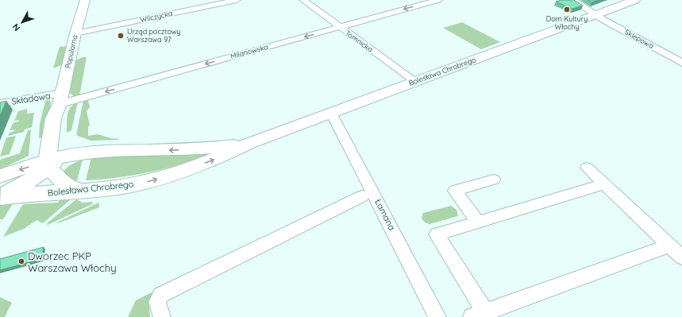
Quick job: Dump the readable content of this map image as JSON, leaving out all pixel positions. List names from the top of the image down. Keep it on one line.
{"streets":{"main road":["Popularna","Bolesława Chrobrego"],"street":["Wilczycka","Sklepowa","Tomnicka","Milanowska","Składowa","Łamana"]},"crossings":[["Wilczycka","Popularna"],["Sklepowa","Bolesława Chrobrego"],["Tomnicka","Milanowska"],["Tomnicka","Bolesława Chrobrego"],["Popularna","Milanowska"],["Popularna","Bolesława Chrobrego"],["Popularna","Składowa"],["Milanowska","Składowa"],["Bolesława Chrobrego","Łamana"]],"one_way":["Milanowska"],"places":["Dom Kultury Włochy","Urząd pocztowy Warszawa 97","Dworzec PKP Warszawa Włochy"],"north":"bottom left"}
